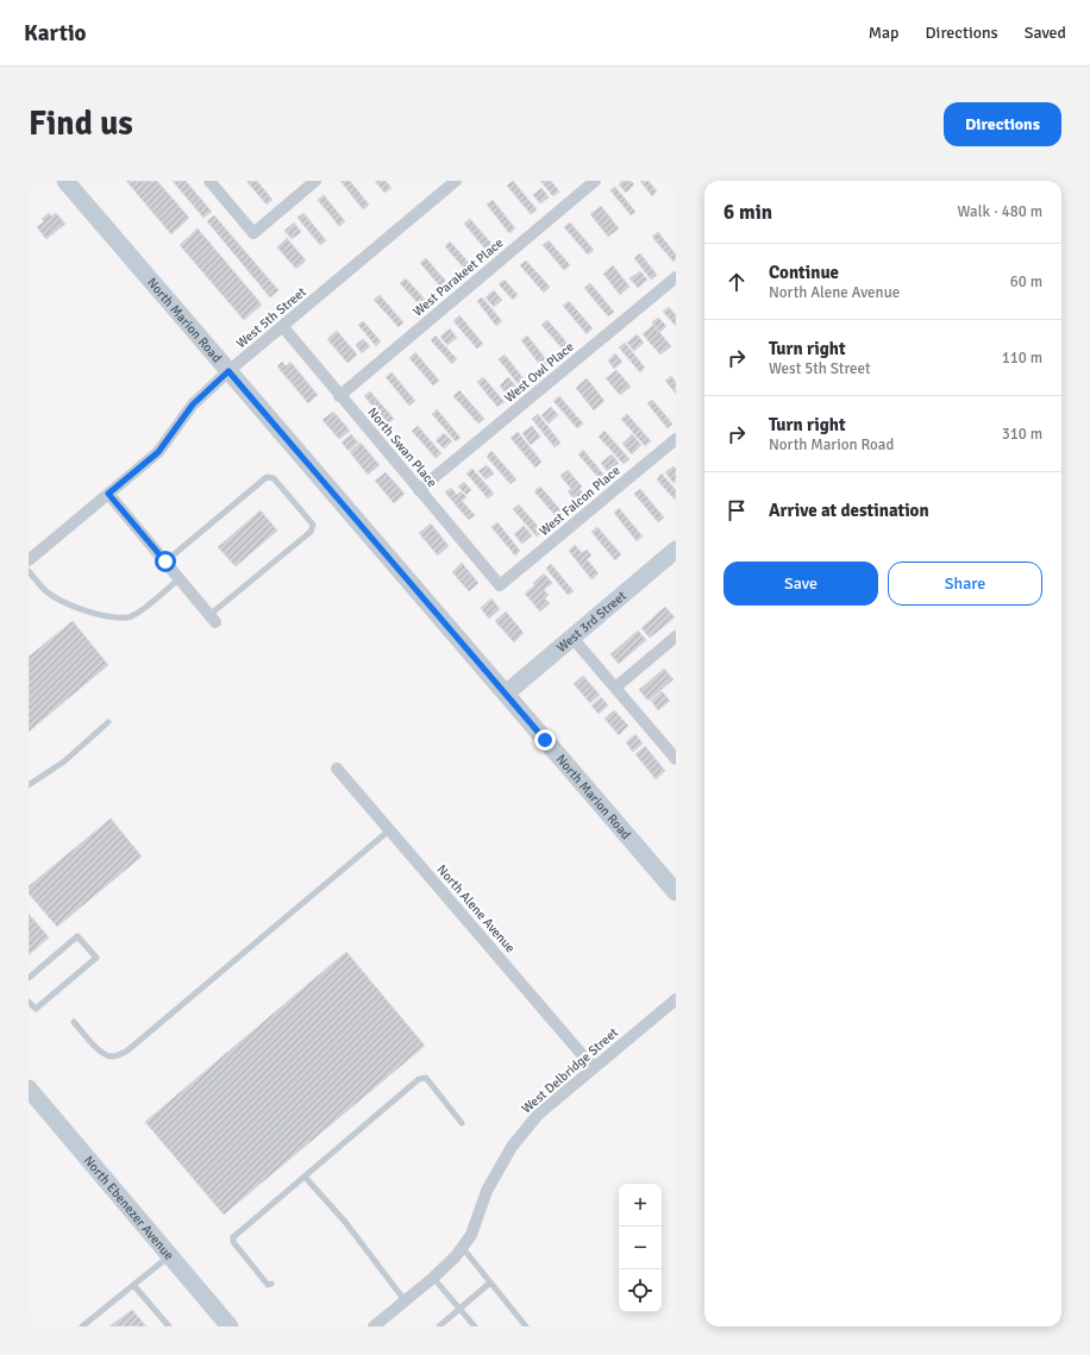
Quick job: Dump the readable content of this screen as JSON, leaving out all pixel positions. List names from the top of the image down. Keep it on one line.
{"streets":{"main road":["North Marion Road","West 3rd Street","North Ebenezer Avenue"],"street":["West Parakeet Place","West 5th Street","West Owl Place","North Swan Place","West Falcon Place","North Alene Avenue","West Delbridge Street"]},"crossings":[["West Parakeet Place","North Swan Place"],["West 5th Street","North Marion Road"],["West 5th Street","North Swan Place"],["North Marion Road","West 3rd Street"],["West Owl Place","North Swan Place"],["North Swan Place","West Falcon Place"],["North Alene Avenue","West Delbridge Street"]],"page":{"header":"Kartio","nav":["Map","Directions","Saved"],"buttons":["Directions",["Save","Share"]],"title":"Find us","heading":["6 min","Walk · 480 m"],"list":[["Continue","North Alene Avenue","60 m"],["Turn right","West 5th Street","110 m"],["Turn right","North Marion Road","310 m"],"Arrive at destination"],"map_buttons":["+","−"]}}
